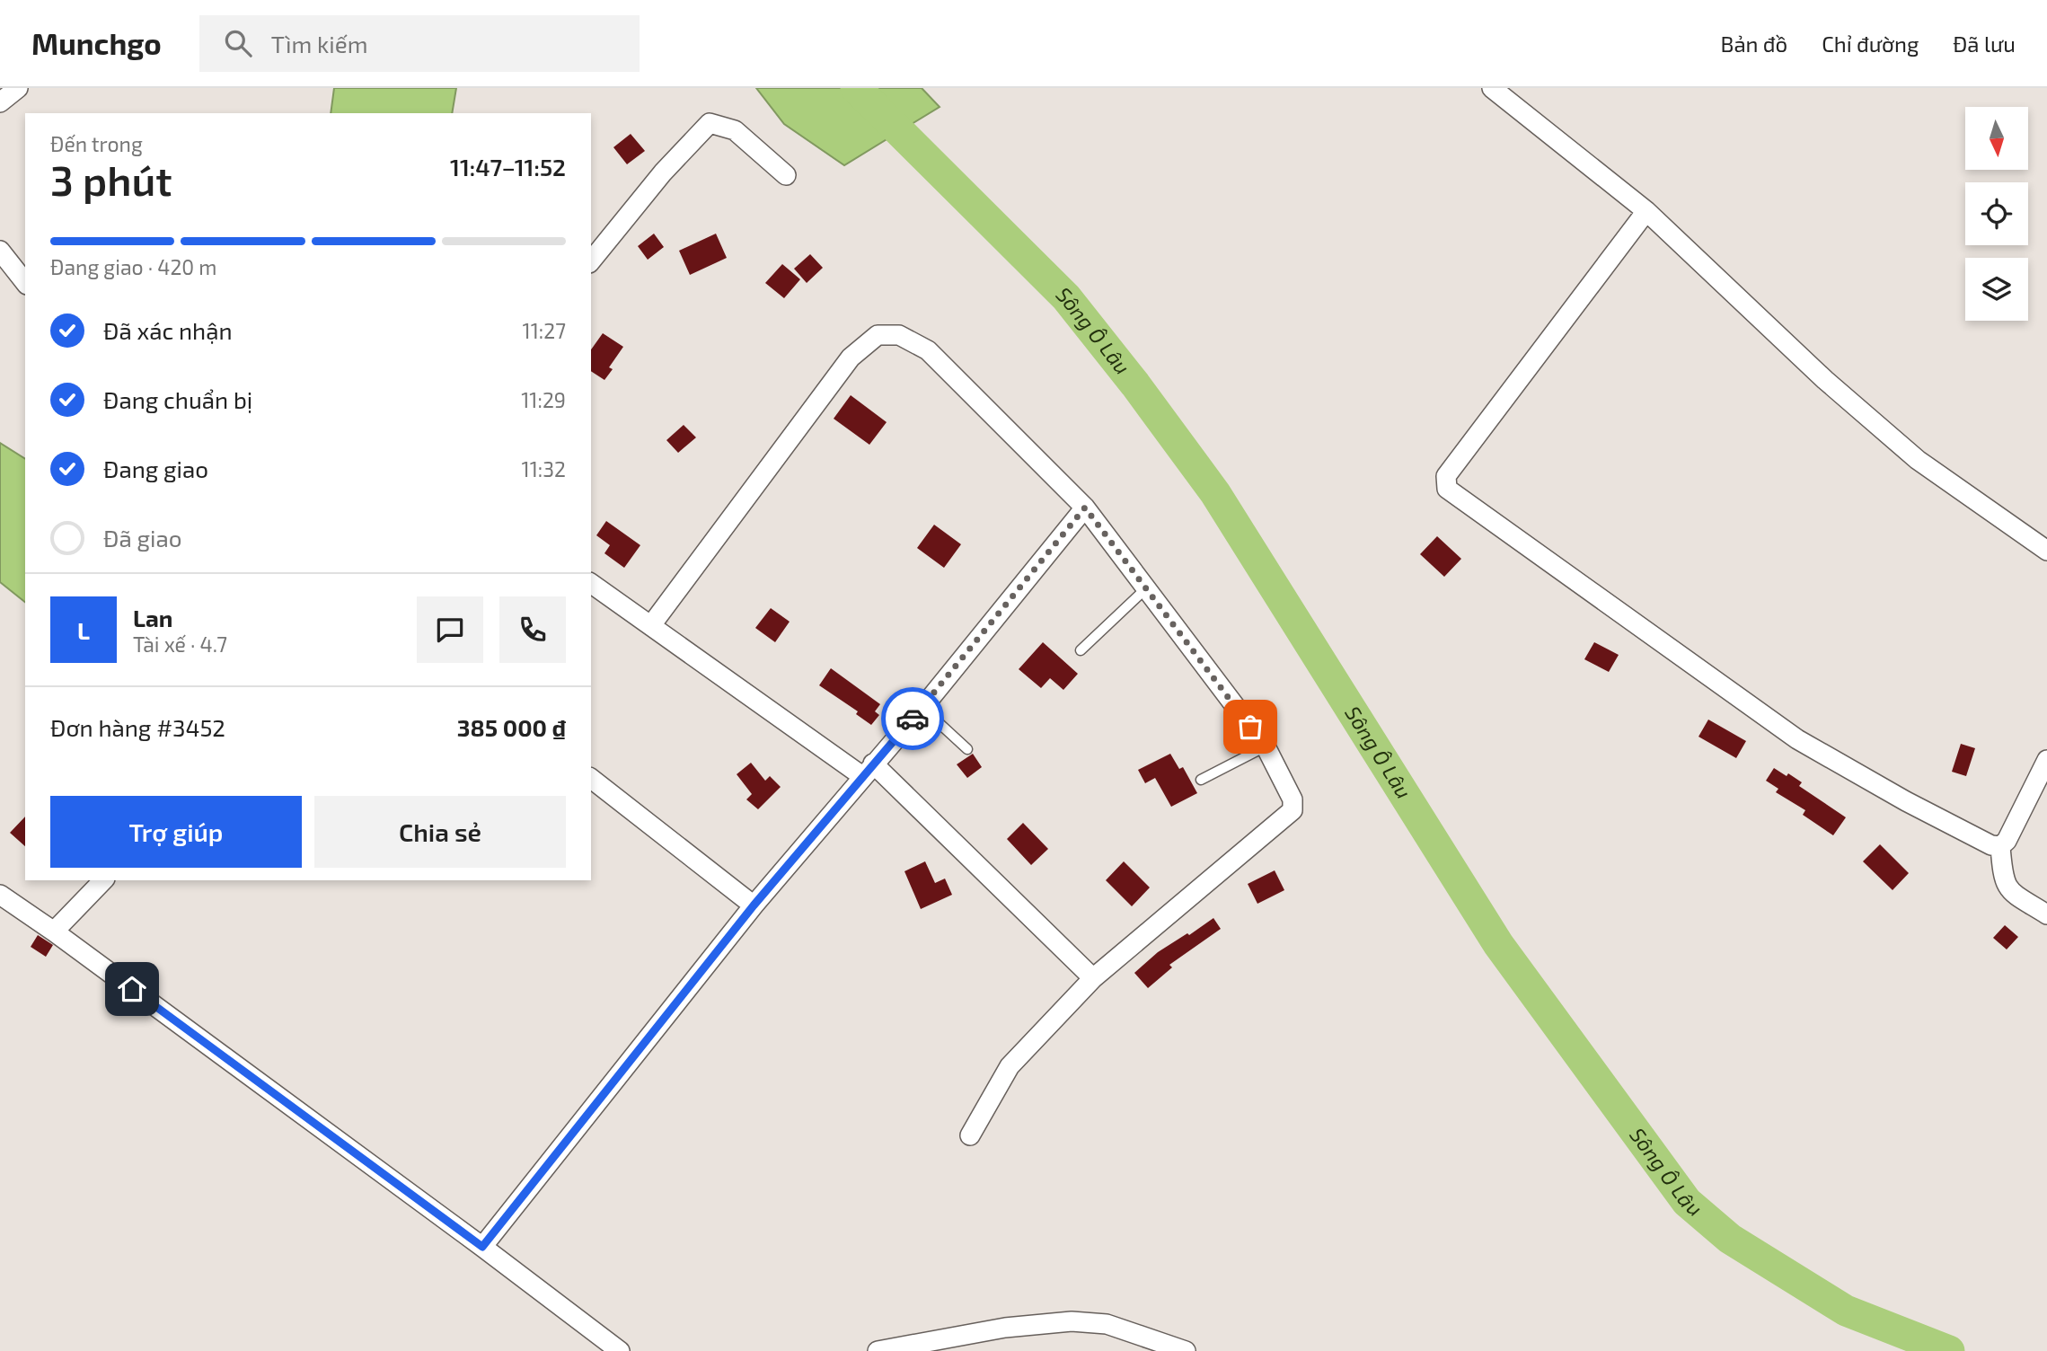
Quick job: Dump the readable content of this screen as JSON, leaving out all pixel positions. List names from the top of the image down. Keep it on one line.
{"water":["Sông Ô Lâu"],"north":"bottom","page":{"header":"Munchgo","search":"Tìm kiếm","nav":["Bản đồ","Chỉ đường","Đã lưu"],"heading":["3 phút","Đến trong","11:47–11:52"],"panel":["Lan","Tài xế · 4.7","Đơn hàng #3452","385 000 ₫"],"bar":"Đang giao · 420 m","list":[["Đã xác nhận","11:27"],["Đang chuẩn bị","11:29"],["Đang giao","11:32"],"Đã giao"],"round":"L","buttons":["Trợ giúp","Chia sẻ"]}}
